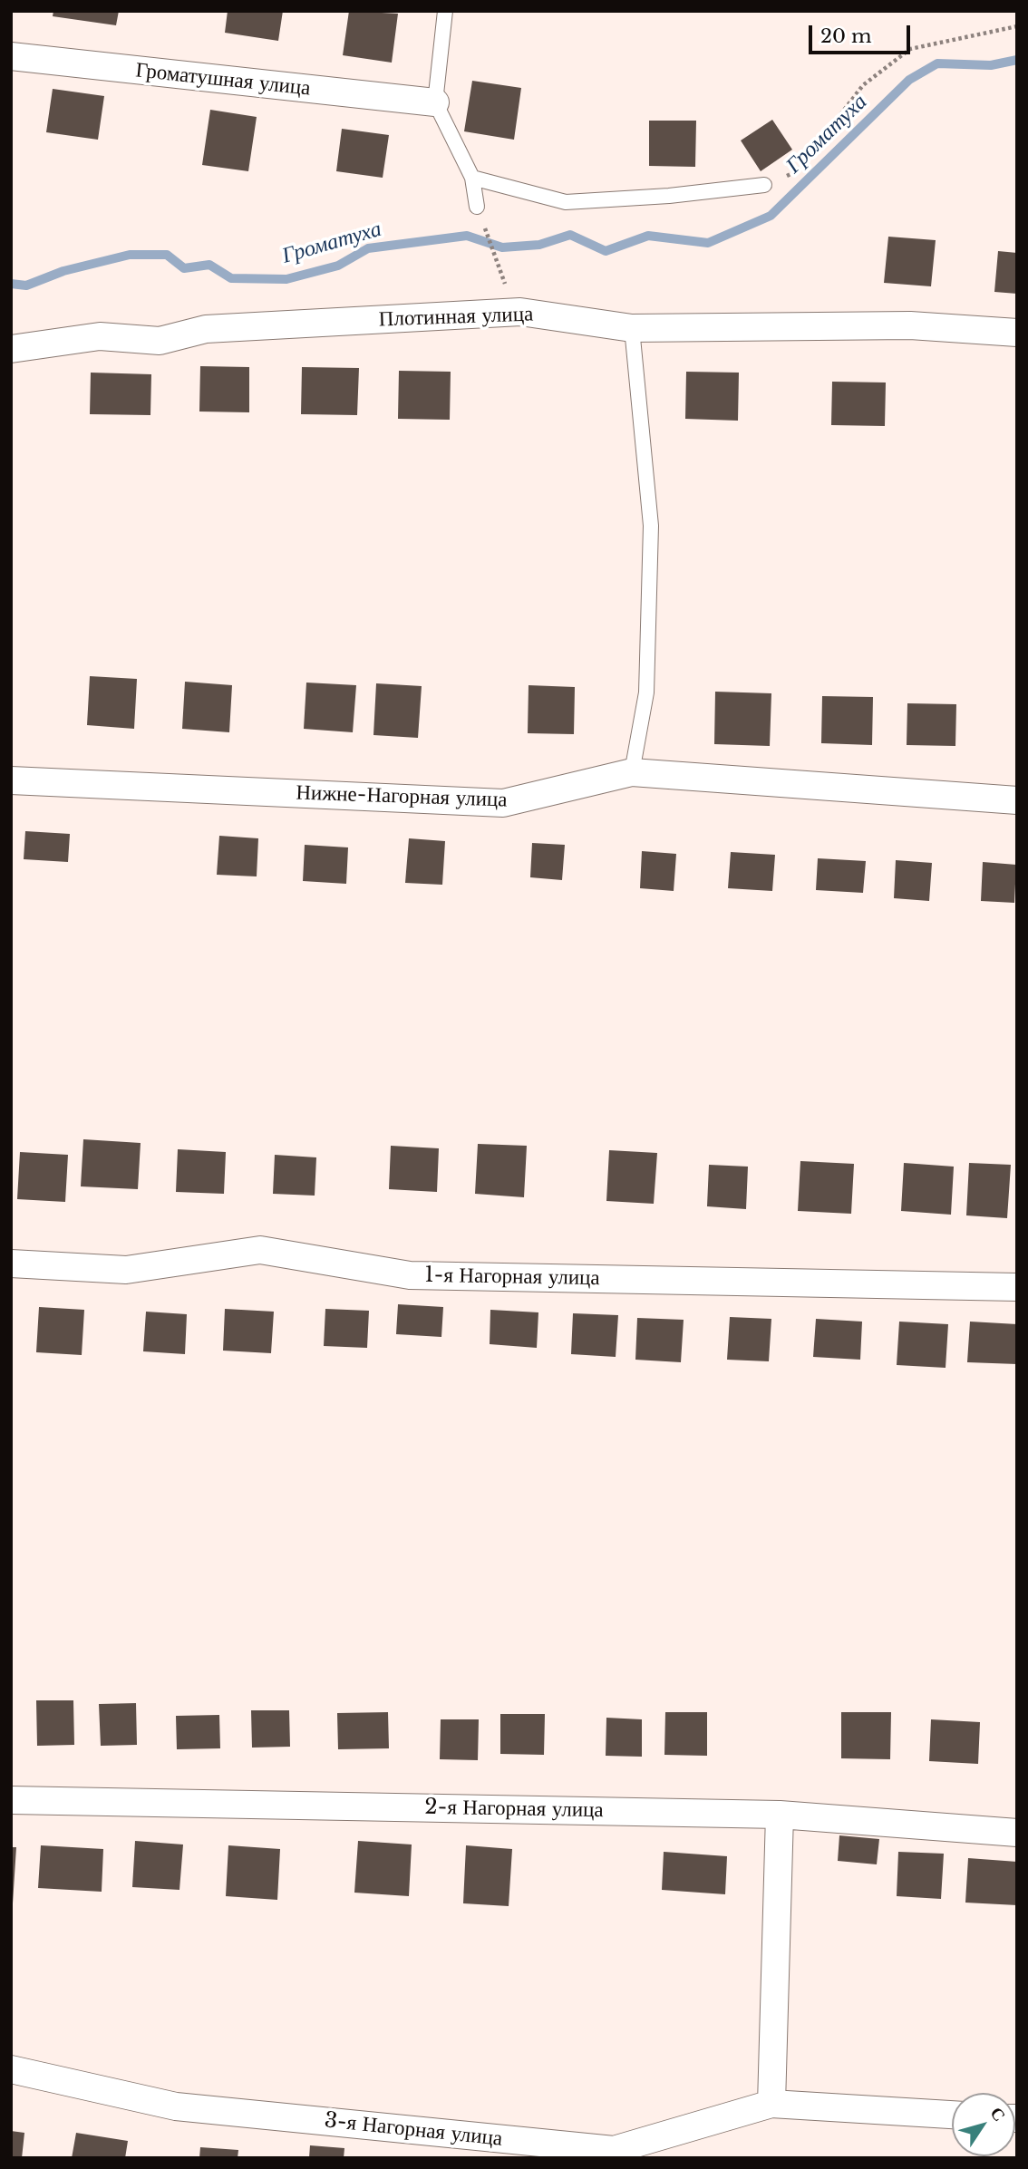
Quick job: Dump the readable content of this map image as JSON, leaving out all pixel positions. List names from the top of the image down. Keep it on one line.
{"streets":{"street":["Громатушная улица","Плотинная улица","Нижне-Нагорная улица","1-я Нагорная улица","2-я Нагорная улица","3-я Нагорная улица"]},"water":["Громатуха"],"scale_bar":"20 m","north":"top right"}
